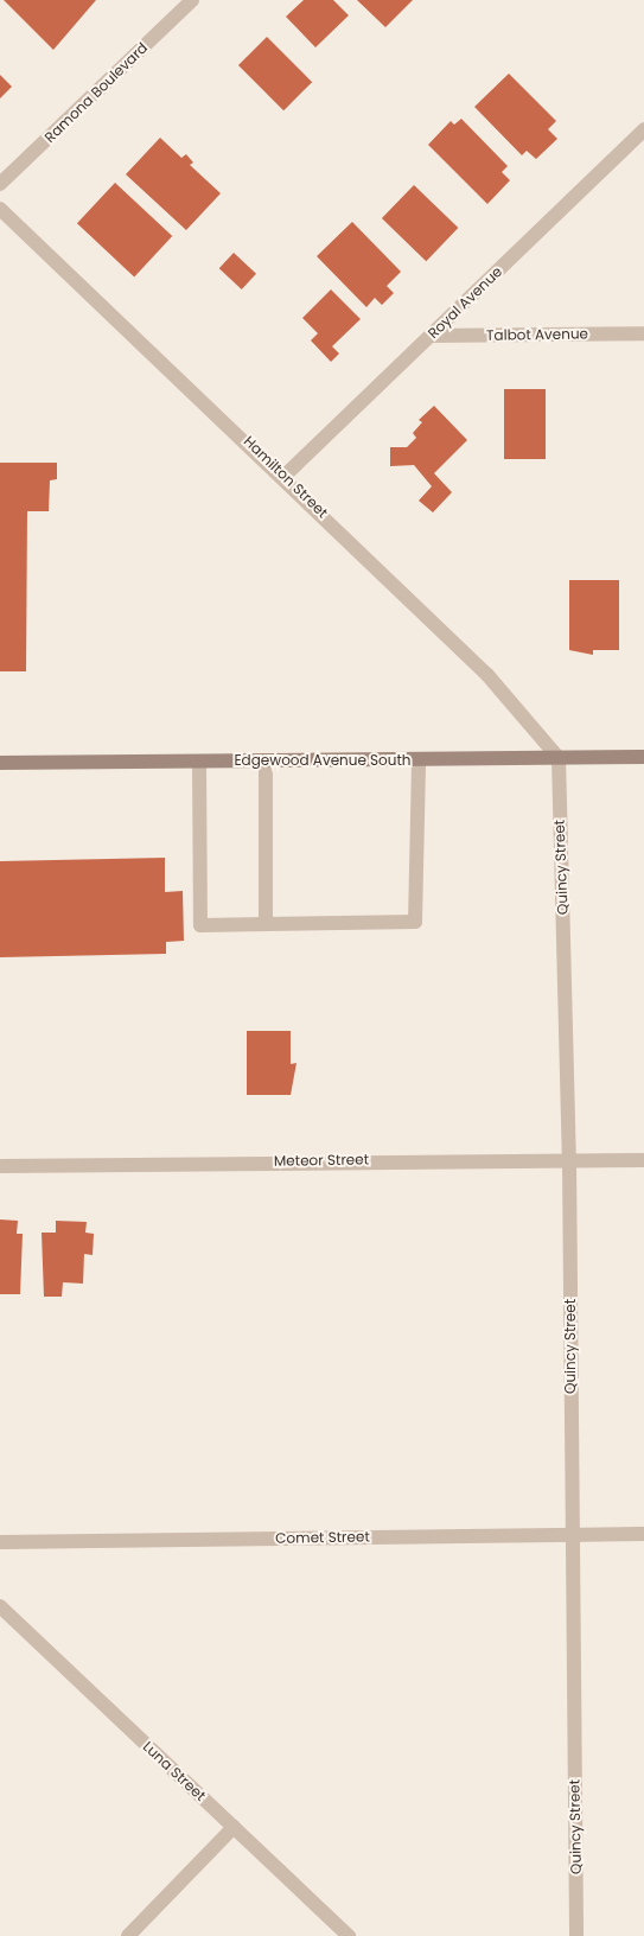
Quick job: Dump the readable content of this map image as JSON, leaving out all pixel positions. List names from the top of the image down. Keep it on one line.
{"streets":{"main road":["Edgewood Avenue South"],"street":["Ramona Boulevard","Royal Avenue","Talbot Avenue","Hamilton Street","Quincy Street","Meteor Street","Comet Street","Luna Street"]},"crossings":[["Royal Avenue","Talbot Avenue"],["Royal Avenue","Hamilton Street"],["Hamilton Street","Edgewood Avenue South"],["Hamilton Street","Quincy Street"],["Edgewood Avenue South","Quincy Street"],["Quincy Street","Meteor Street"],["Quincy Street","Comet Street"]]}
